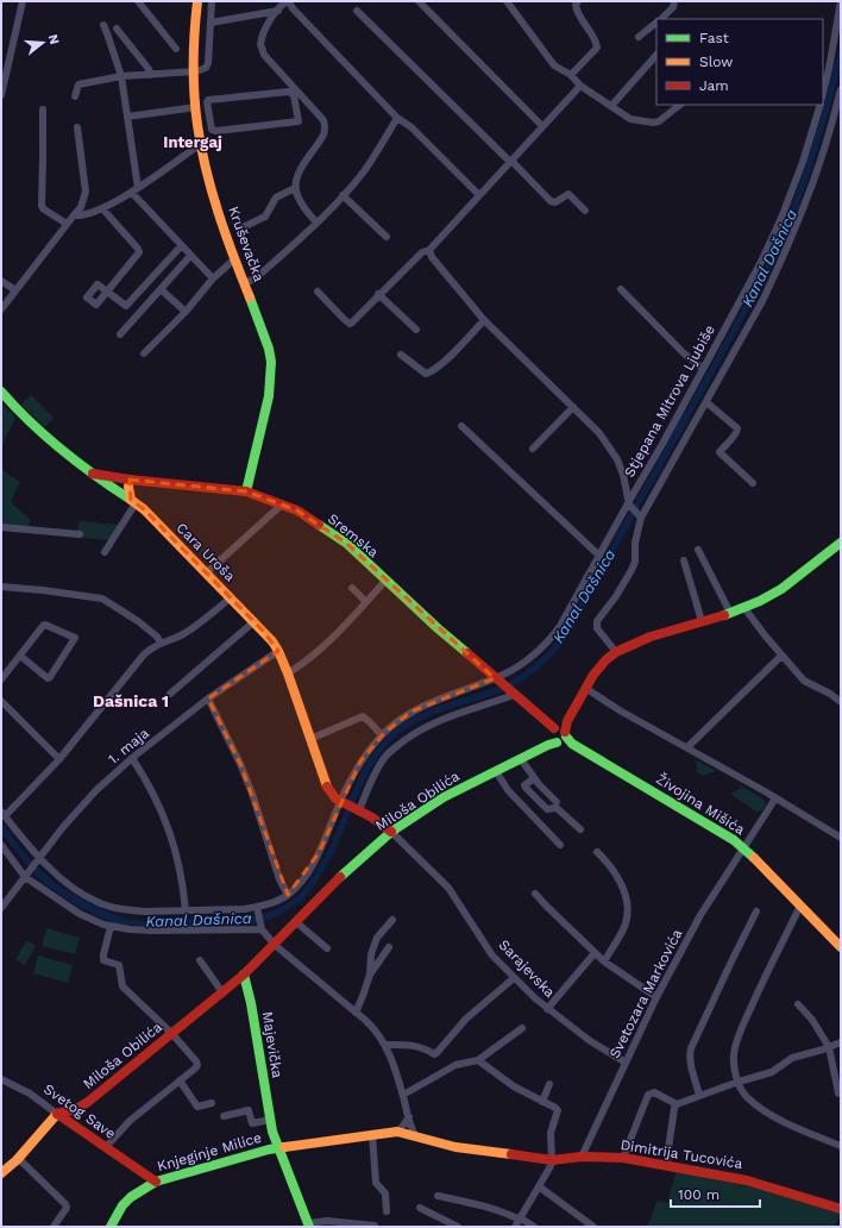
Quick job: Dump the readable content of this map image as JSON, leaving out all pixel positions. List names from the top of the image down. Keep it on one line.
{"streets":{"street":["Kruševačka","Stjepana Mitrova Ljubiše","Sremska","Cara Uroša","1. maja","Miloša Obilića","Živojina Mišića","Sarajevska","Svetozara Markovića","Majevička","Svetog Save","Knjeginje Milice","Dimitrija Tucovića"]},"crossings":[["Kruševačka","Sremska"],["Stjepana Mitrova Ljubiše","Sremska"],["Stjepana Mitrova Ljubiše","Cara Uroša"],["Sremska","Cara Uroša"],["Sremska","Miloša Obilića"],["Sremska","Živojina Mišića"],["Cara Uroša","1. maja"],["Cara Uroša","Miloša Obilića"],["Cara Uroša","Sarajevska"],["Miloša Obilića","Živojina Mišića"],["Miloša Obilića","Sarajevska"],["Miloša Obilića","Majevička"],["Miloša Obilića","Svetog Save"],["Živojina Mišića","Svetozara Markovića"],["Sarajevska","Svetozara Markovića"],["Svetozara Markovića","Dimitrija Tucovića"],["Majevička","Knjeginje Milice"],["Majevička","Dimitrija Tucovića"],["Svetog Save","Knjeginje Milice"],["Knjeginje Milice","Dimitrija Tucovića"]],"districts":["Intergaj","Dašnica 1"],"water":["Kanal Dašnica"],"legend":["Fast","Slow","Jam"],"scale_bar":"100 m","north":"right"}
